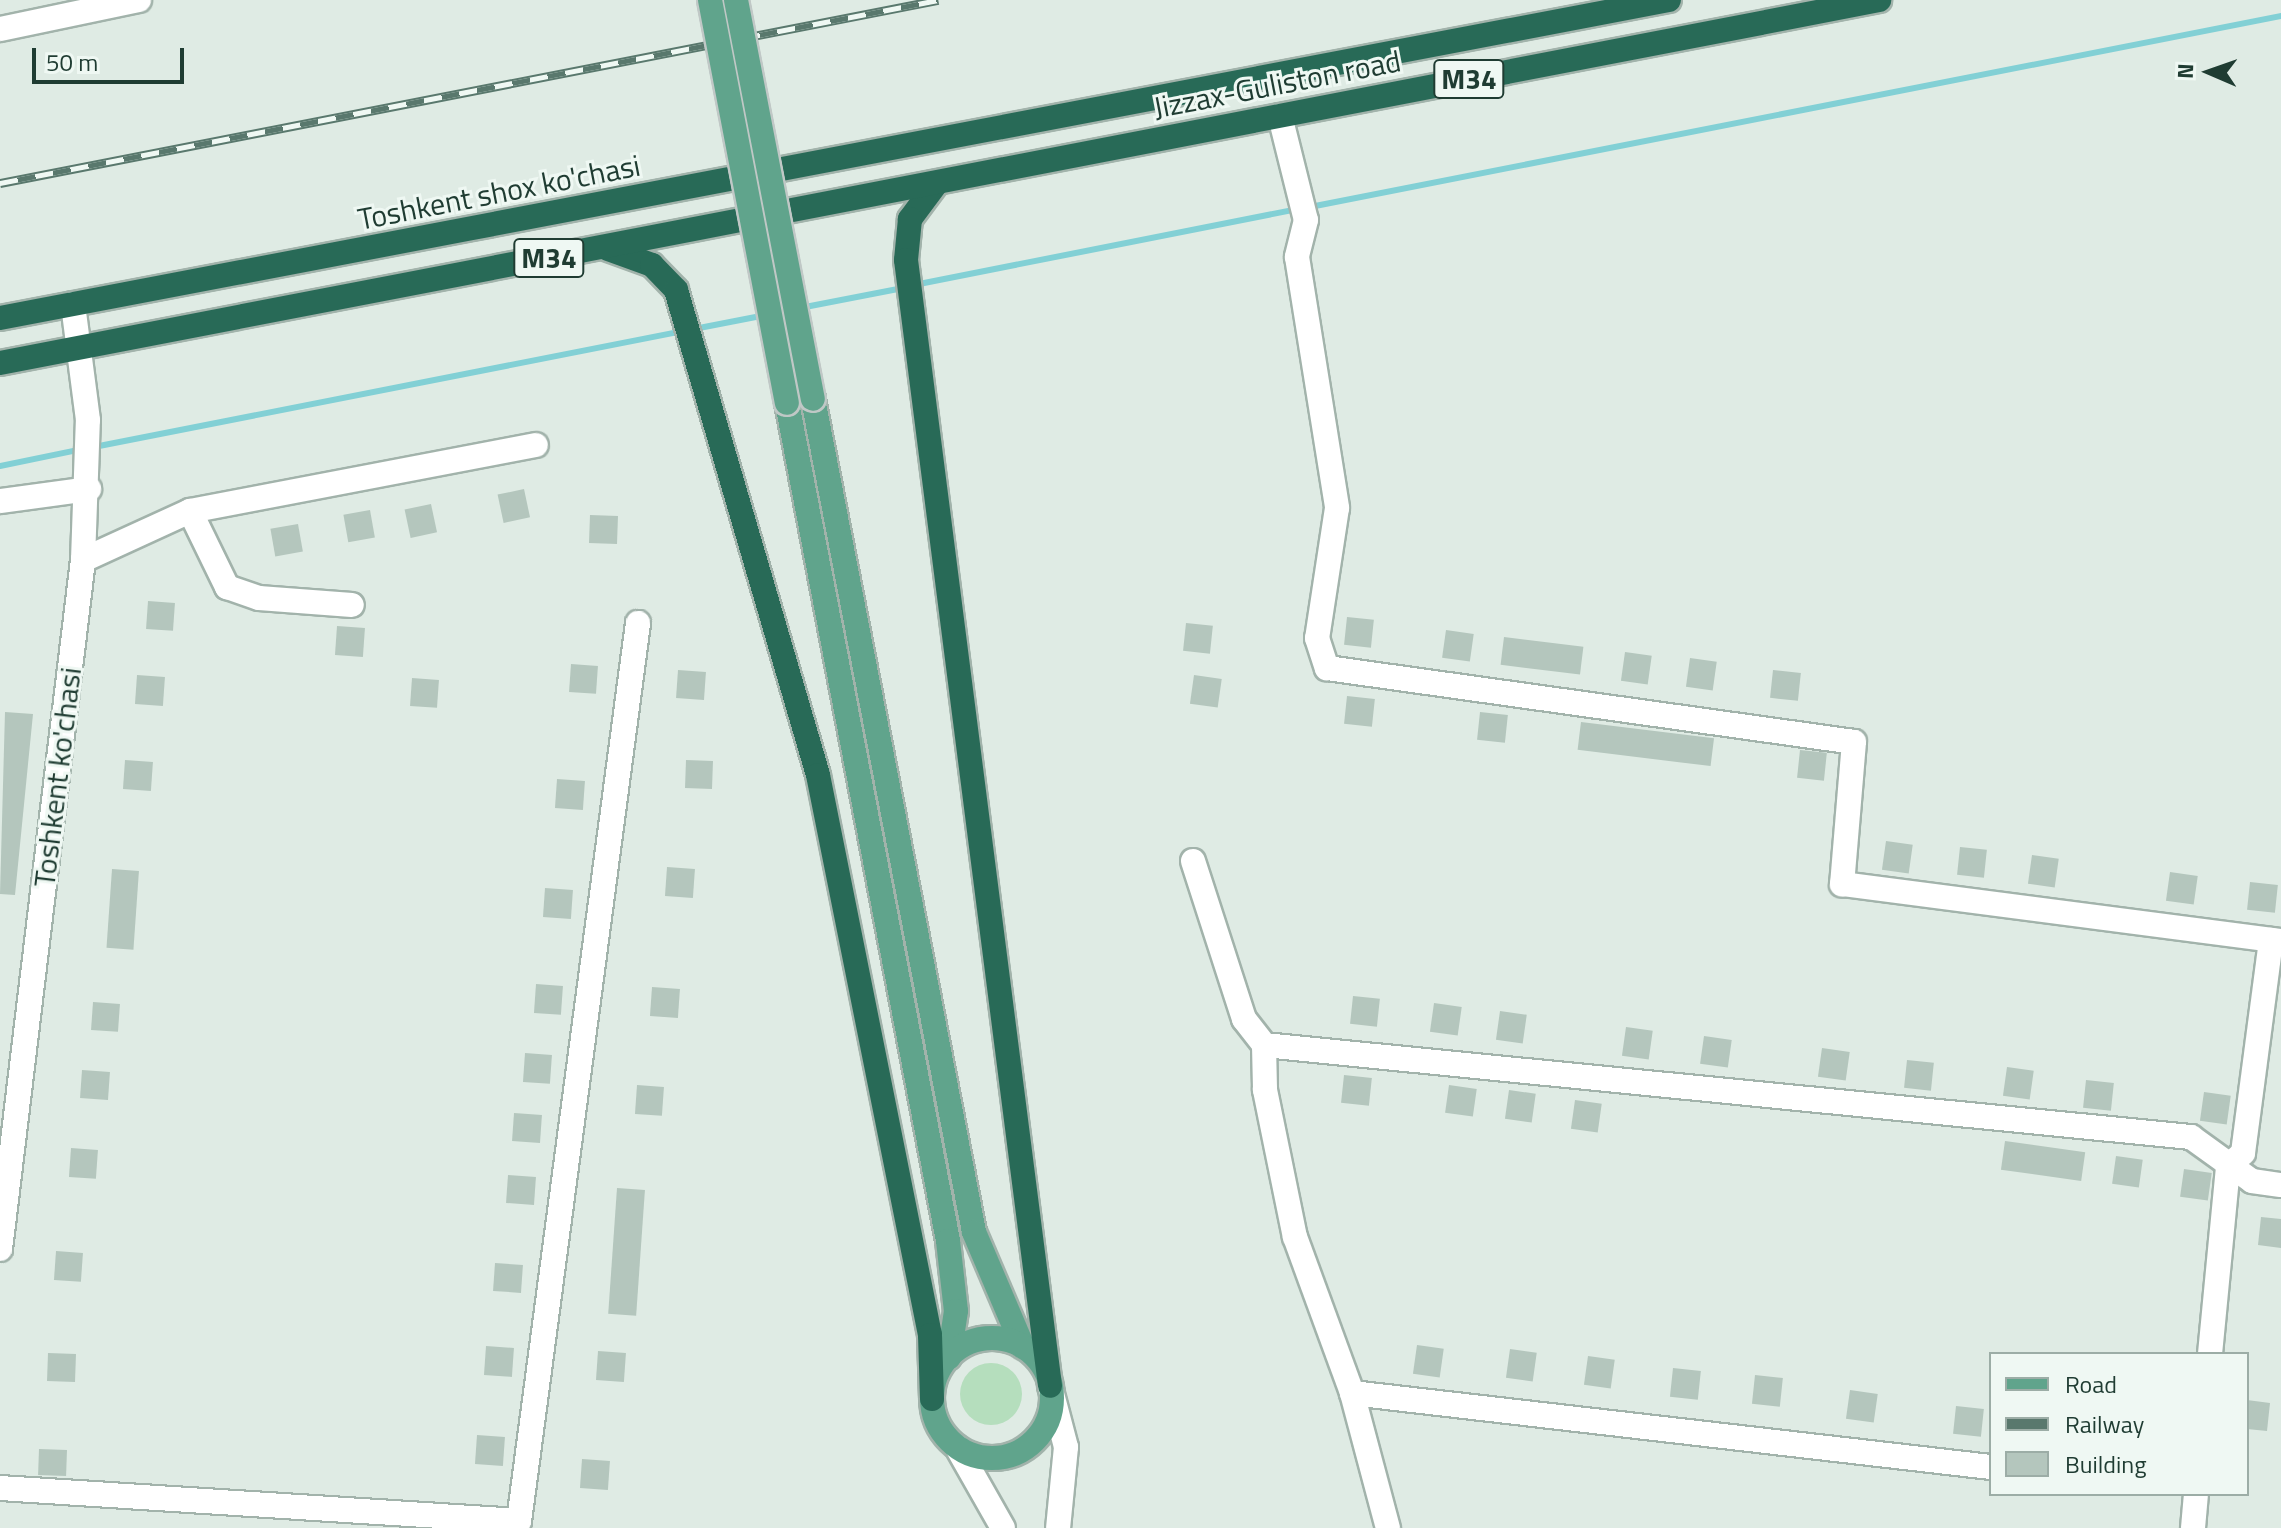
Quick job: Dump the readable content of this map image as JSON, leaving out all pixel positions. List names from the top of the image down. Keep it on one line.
{"streets":{"highway":["M34","Jizzax-Guliston road","Toshkent shox ko'chasi"],"street":["Toshkent ko'chasi"]},"crossings":[["M34","Jizzax-Guliston road"],["M34","Toshkent ko'chasi"],["Jizzax-Guliston road","Toshkent shox ko'chasi"],["Toshkent shox ko'chasi","Toshkent ko'chasi"]],"legend":["Road","Railway","Building"],"scale_bar":"50 m","north":"left"}
